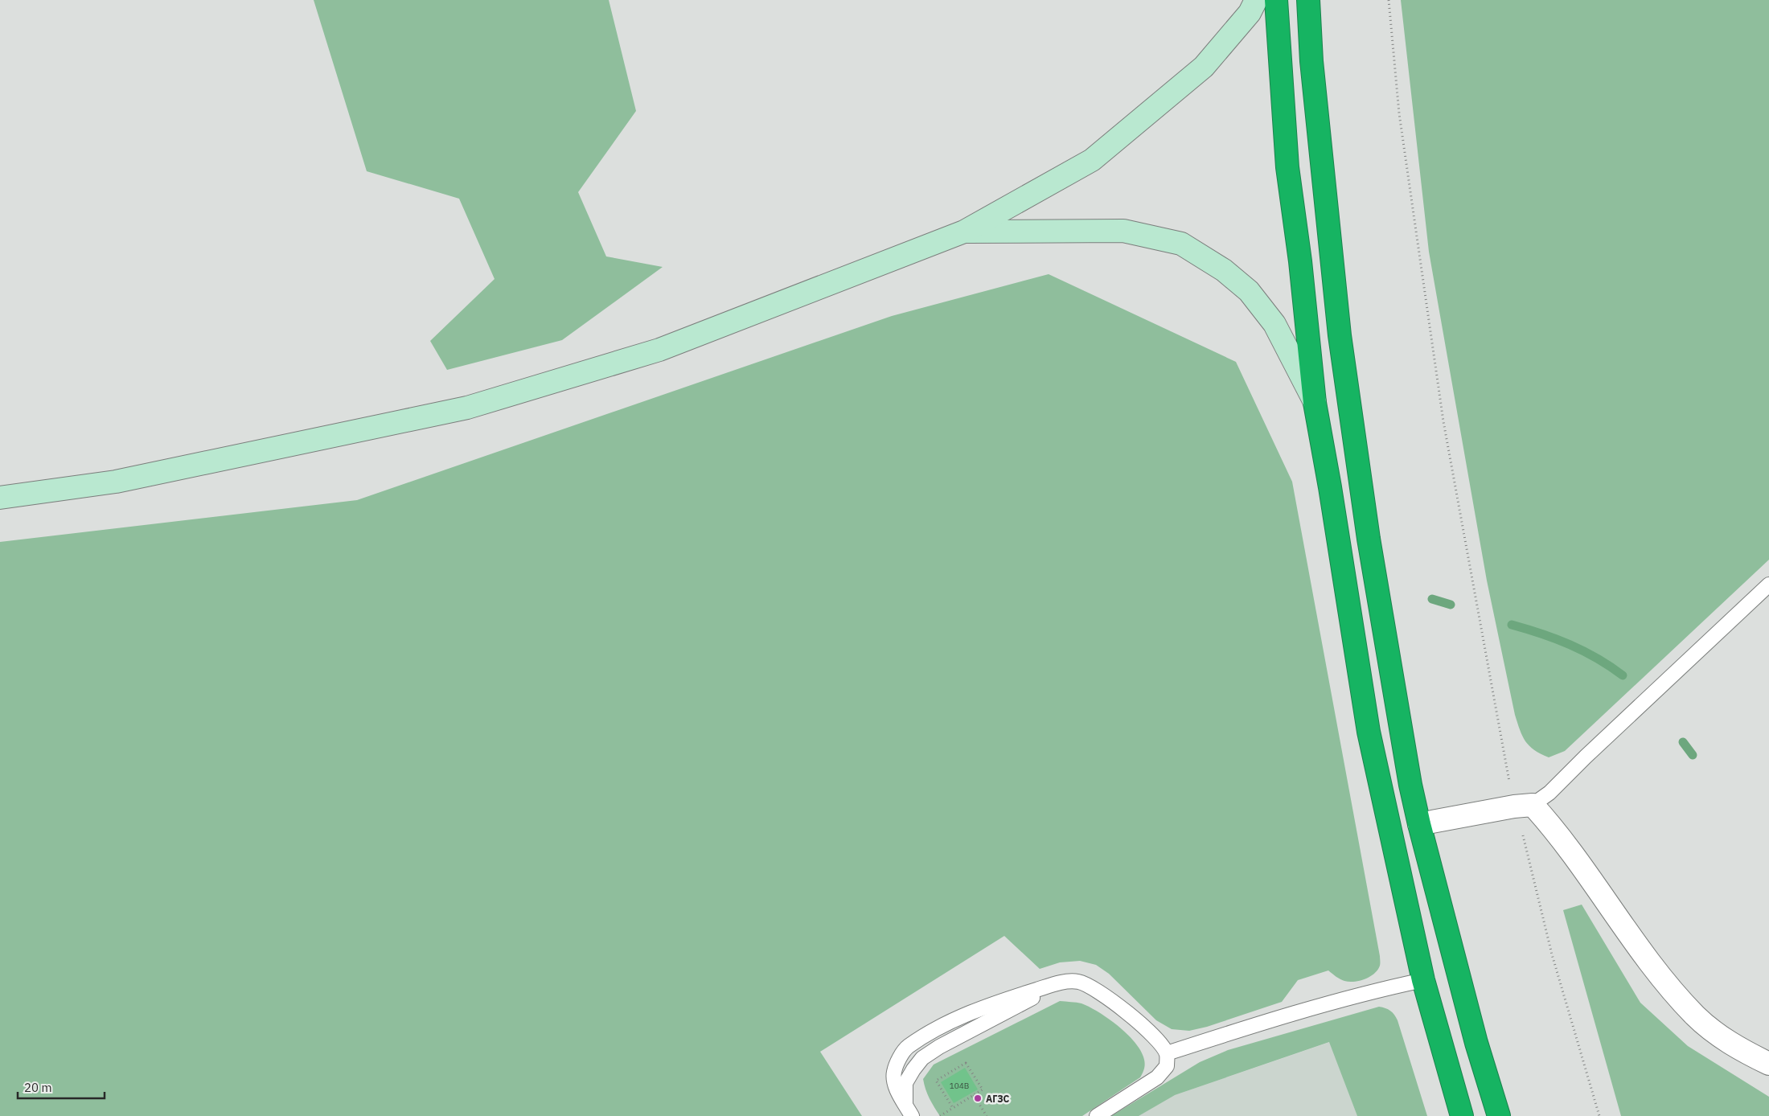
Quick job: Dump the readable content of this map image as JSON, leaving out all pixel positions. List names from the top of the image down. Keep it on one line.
{"places":["АГЗС"],"house_numbers":["104В"],"scale_bar":"20 m"}
